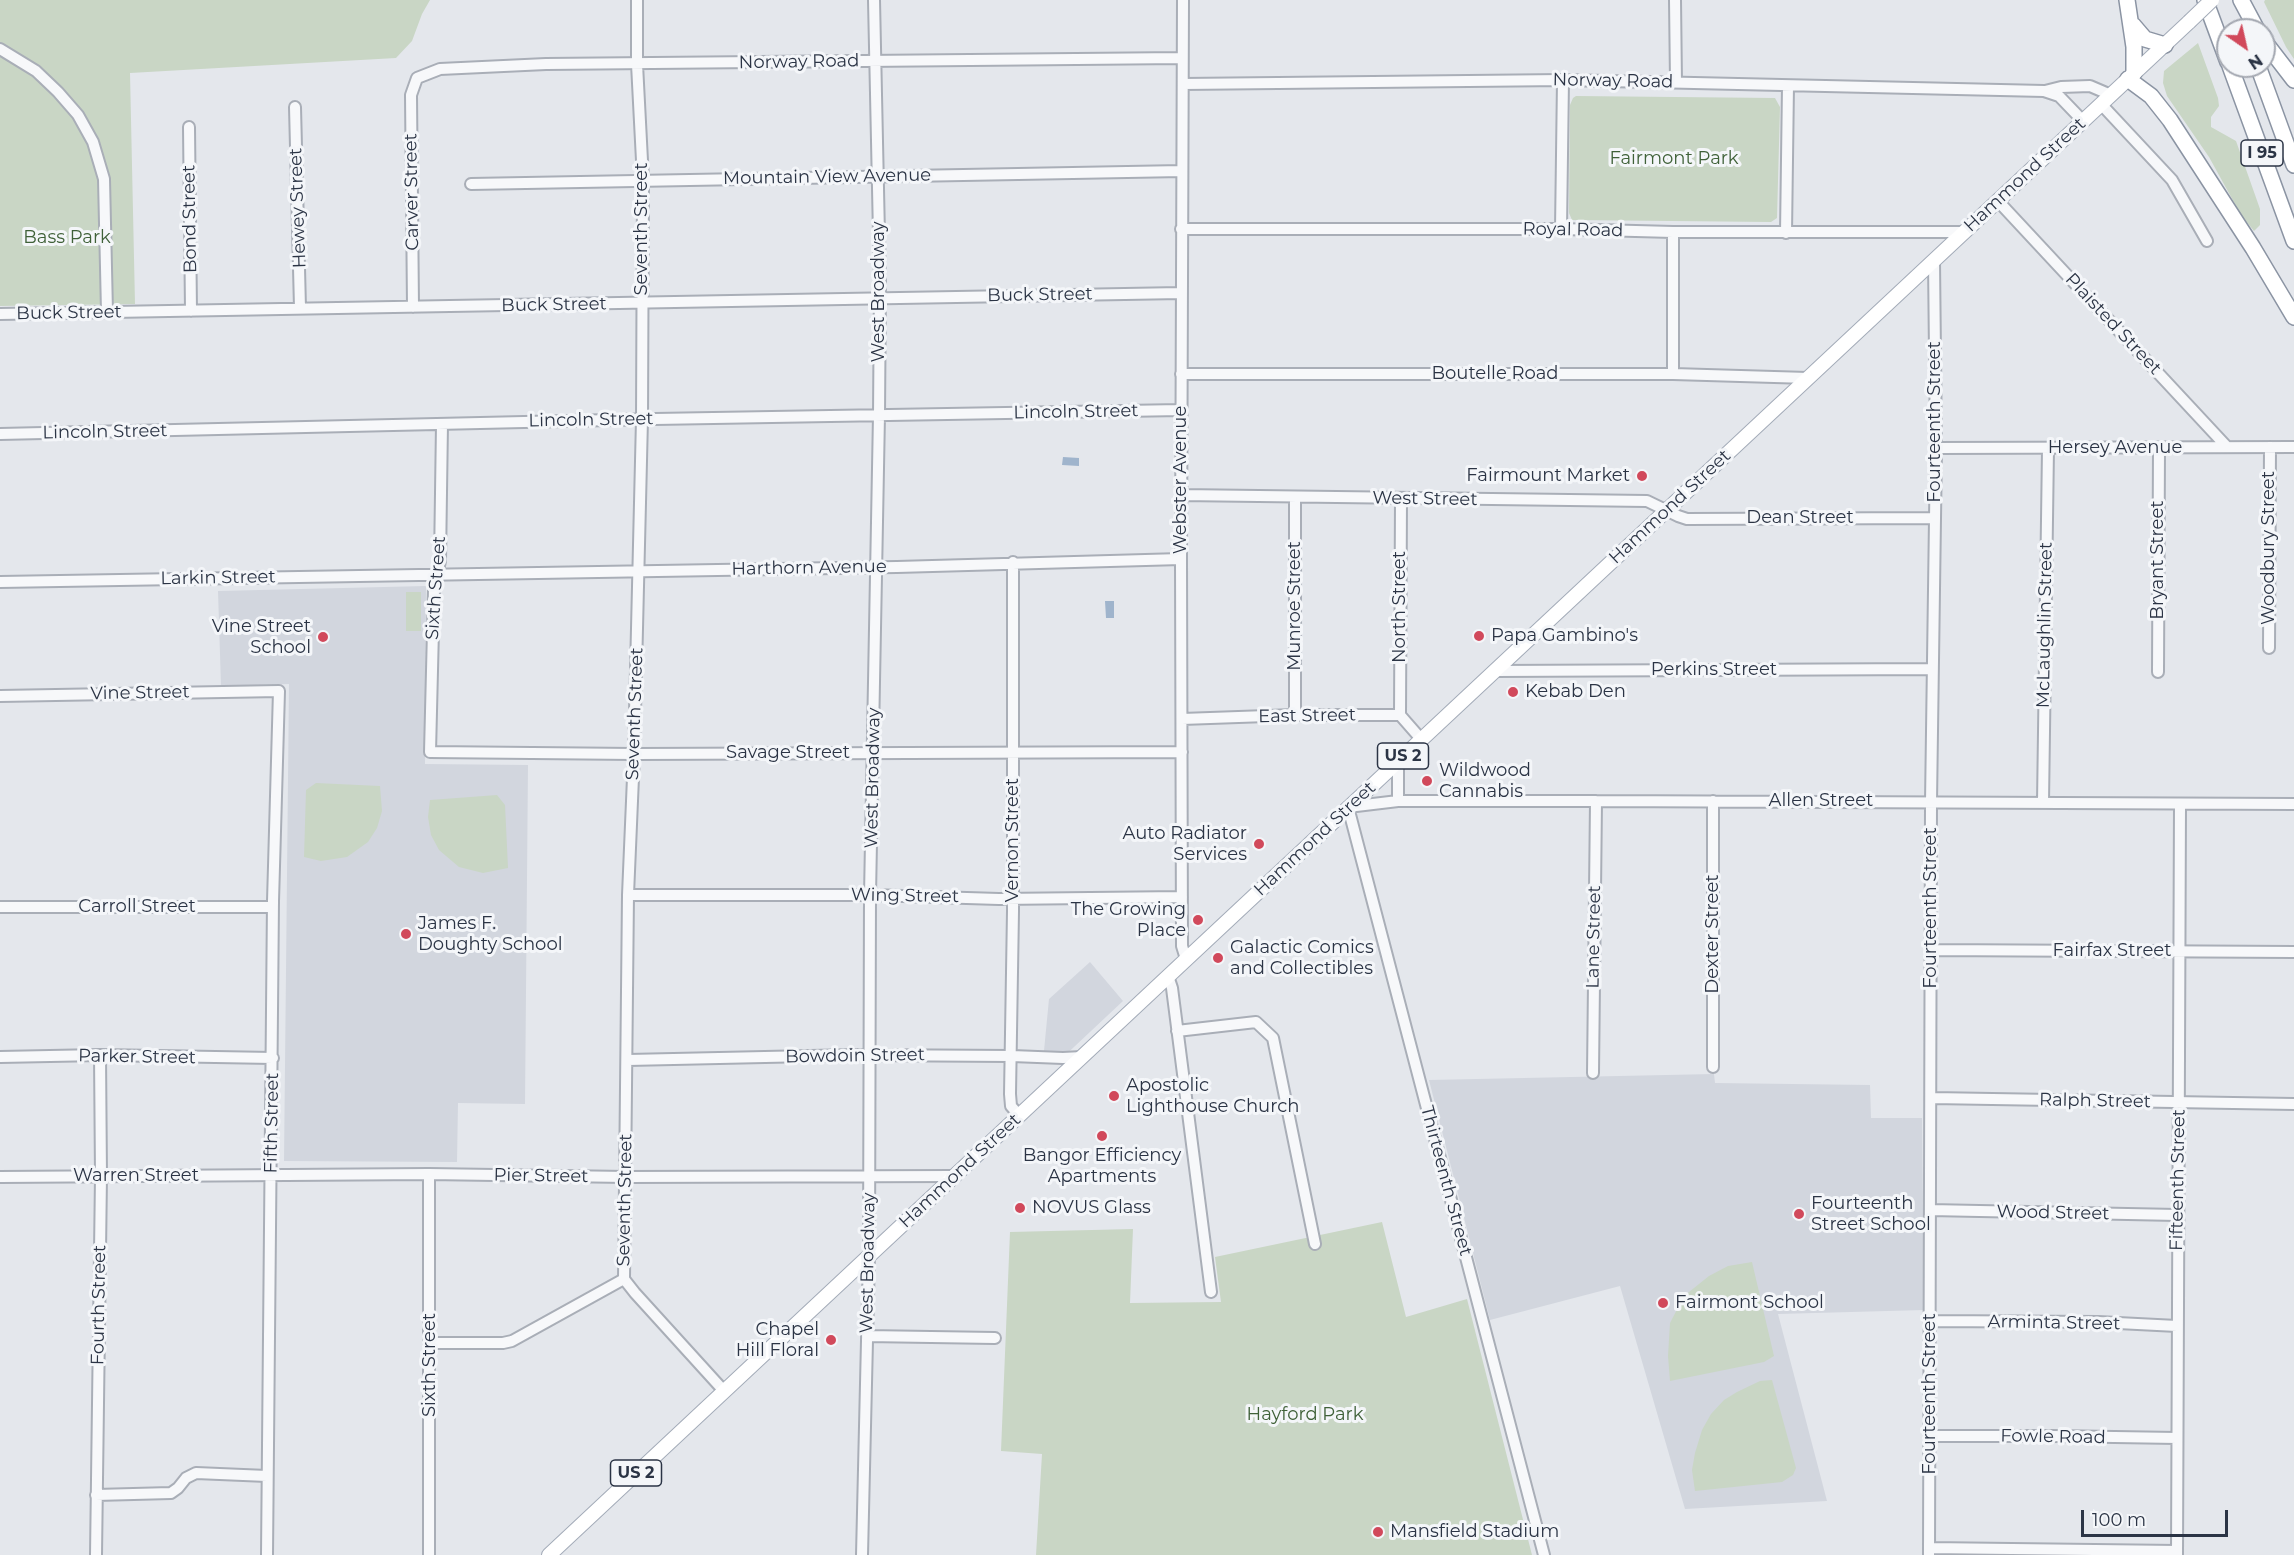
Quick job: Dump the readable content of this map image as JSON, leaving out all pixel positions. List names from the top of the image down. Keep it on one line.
{"streets":{"highway":["I 95"],"main road":["Hammond Street","US 2"],"street":["Norway Road","Mountain View Avenue","Carver Street","Hewey Street","Bond Street","Seventh Street","Royal Road","West Broadway","Buck Street","Plaisted Street","Boutelle Road","Lincoln Street","Fourteenth Street","Hersey Avenue","Webster Avenue","West Street","Dean Street","Woodbury Street","Bryant Street","Harthorn Avenue","Larkin Street","Sixth Street","Munroe Street","North Street","McLaughlin Street","Perkins Street","Vine Street","East Street","Savage Street","Allen Street","Vernon Street","Wing Street","Carroll Street","Dexter Street","Lane Street","Fairfax Street","Bowdoin Street","Parker Street","Ralph Street","Fifth Street","Warren Street","Pier Street","Fifteenth Street","Thirteenth Street","Wood Street","Fourth Street","Arminta Street","Fowle Road"]},"crossings":[["Norway Road","Hammond Street"],["Norway Road","Carver Street"],["Norway Road","Seventh Street"],["Norway Road","West Broadway"],["Norway Road","Webster Avenue"],["Hammond Street","Seventh Street"],["Hammond Street","Royal Road"],["Hammond Street","West Broadway"],["Hammond Street","Plaisted Street"],["Hammond Street","Boutelle Road"],["Hammond Street","Fourteenth Street"],["Hammond Street","Webster Avenue"],["Hammond Street","West Street"],["Hammond Street","Dean Street"],["Hammond Street","Perkins Street"],["Hammond Street","Allen Street"],["Hammond Street","Vernon Street"],["Hammond Street","Bowdoin Street"],["Hammond Street","Pier Street"],["Hammond Street","Thirteenth Street"],["Mountain View Avenue","Seventh Street"],["Mountain View Avenue","West Broadway"],["Mountain View Avenue","Webster Avenue"],["Carver Street","Buck Street"],["Hewey Street","Buck Street"],["Bond Street","Buck Street"],["Seventh Street","Buck Street"],["Seventh Street","Lincoln Street"],["Seventh Street","Harthorn Avenue"],["Seventh Street","Savage Street"],["Seventh Street","Wing Street"],["Seventh Street","Bowdoin Street"],["Seventh Street","Pier Street"],["Royal Road","Webster Avenue"],["West Broadway","Buck Street"],["West Broadway","Lincoln Street"],["West Broadway","Harthorn Avenue"],["West Broadway","Savage Street"],["West Broadway","Wing Street"],["West Broadway","Bowdoin Street"],["West Broadway","Pier Street"],["Buck Street","Webster Avenue"],["Plaisted Street","Hersey Avenue"],["Boutelle Road","Webster Avenue"],["Lincoln Street","Webster Avenue"],["Lincoln Street","Sixth Street"],["Fourteenth Street","Hersey Avenue"],["Fourteenth Street","Dean Street"],["Fourteenth Street","Perkins Street"],["Fourteenth Street","Allen Street"],["Fourteenth Street","Fairfax Street"],["Fourteenth Street","Ralph Street"],["Fourteenth Street","Wood Street"],["Fourteenth Street","Arminta Street"],["Fourteenth Street","Fowle Road"],["Hersey Avenue","Woodbury Street"],["Hersey Avenue","Bryant Street"],["Hersey Avenue","McLaughlin Street"],["Webster Avenue","West Street"],["Webster Avenue","Harthorn Avenue"],["Webster Avenue","East Street"],["Webster Avenue","Savage Street"],["Webster Avenue","Wing Street"],["West Street","Dean Street"],["West Street","Munroe Street"],["West Street","North Street"],["Harthorn Avenue","Larkin Street"],["Harthorn Avenue","Sixth Street"],["Harthorn Avenue","Vernon Street"],["Larkin Street","Sixth Street"],["Sixth Street","Savage Street"],["Sixth Street","Pier Street"],["Munroe Street","East Street"],["North Street","East Street"],["McLaughlin Street","Allen Street"],["Vine Street","Fifth Street"],["Savage Street","Vernon Street"],["Allen Street","Dexter Street"],["Allen Street","Lane Street"],["Allen Street","Fifteenth Street"],["Allen Street","Thirteenth Street"],["Vernon Street","Wing Street"],["Vernon Street","Bowdoin Street"],["Carroll Street","Fifth Street"],["Fairfax Street","Fifteenth Street"],["Parker Street","Fifth Street"],["Parker Street","Fourth Street"],["Ralph Street","Fifteenth Street"],["Fifth Street","Warren Street"],["Fifth Street","Pier Street"],["Warren Street","Pier Street"],["Warren Street","Fourth Street"],["Fifteenth Street","Wood Street"],["Fifteenth Street","Arminta Street"],["Fifteenth Street","Fowle Road"]],"parks":["Fairmont Park","Bass Park","Hayford Park"],"places":["Fairmount Market","Papa Gambino's","Vine Street School","Kebab Den","Wildwood Cannabis","Auto Radiator Services","The Growing Place","James F. Doughty School","Galactic Comics and Collectibles","Apostolic Lighthouse Church","Bangor Efficiency Apartments","NOVUS Glass","Fourteenth Street School","Fairmont School","Chapel Hill Floral","Mansfield Stadium"],"scale_bar":"100 m","north":"bottom right"}
